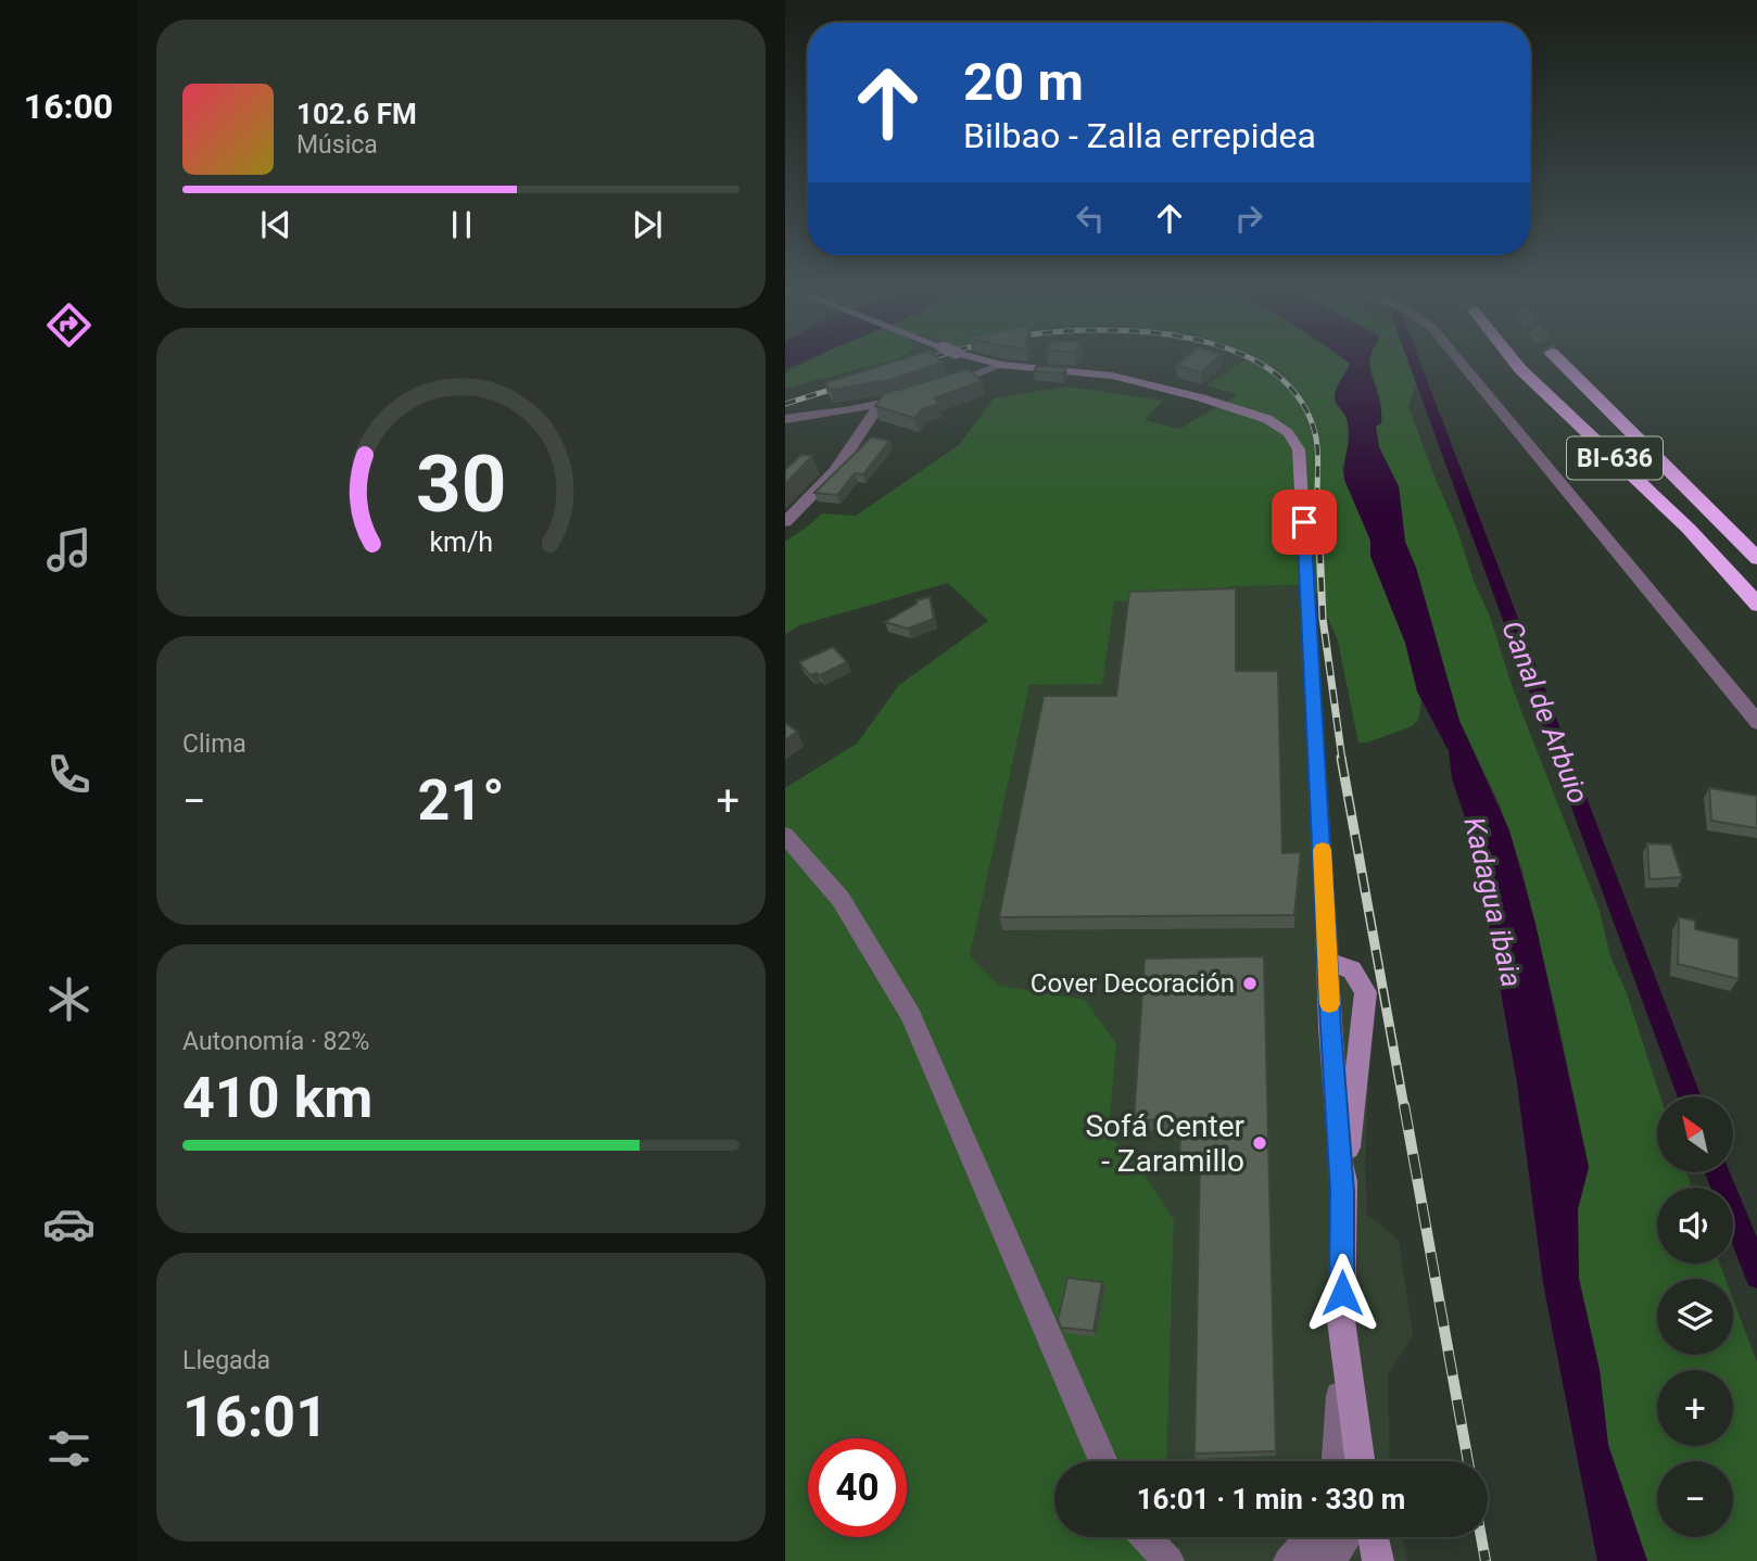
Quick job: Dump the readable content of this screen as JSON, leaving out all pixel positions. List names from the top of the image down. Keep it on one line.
{"streets":{"highway":["BI-636"]},"water":["Canal de Arbuio","Kadagua ibaia"],"places":["Cover Decoración","Sofá Center - Zaramillo"],"north":"top left","page":{"tabs":"16:00","turn":["20 m","Bilbao - Zalla errepidea"],"song":["102.6 FM","Música"],"tile":["Clima",["Autonomía · 82%","410 km"],["Llegada","16:01"]],"heat":["−","21°","+"],"map_buttons":["+","−"],"limit":"40","trip":"16:01 · 1 min · 330 m","gauge":["30","km/h"]}}
